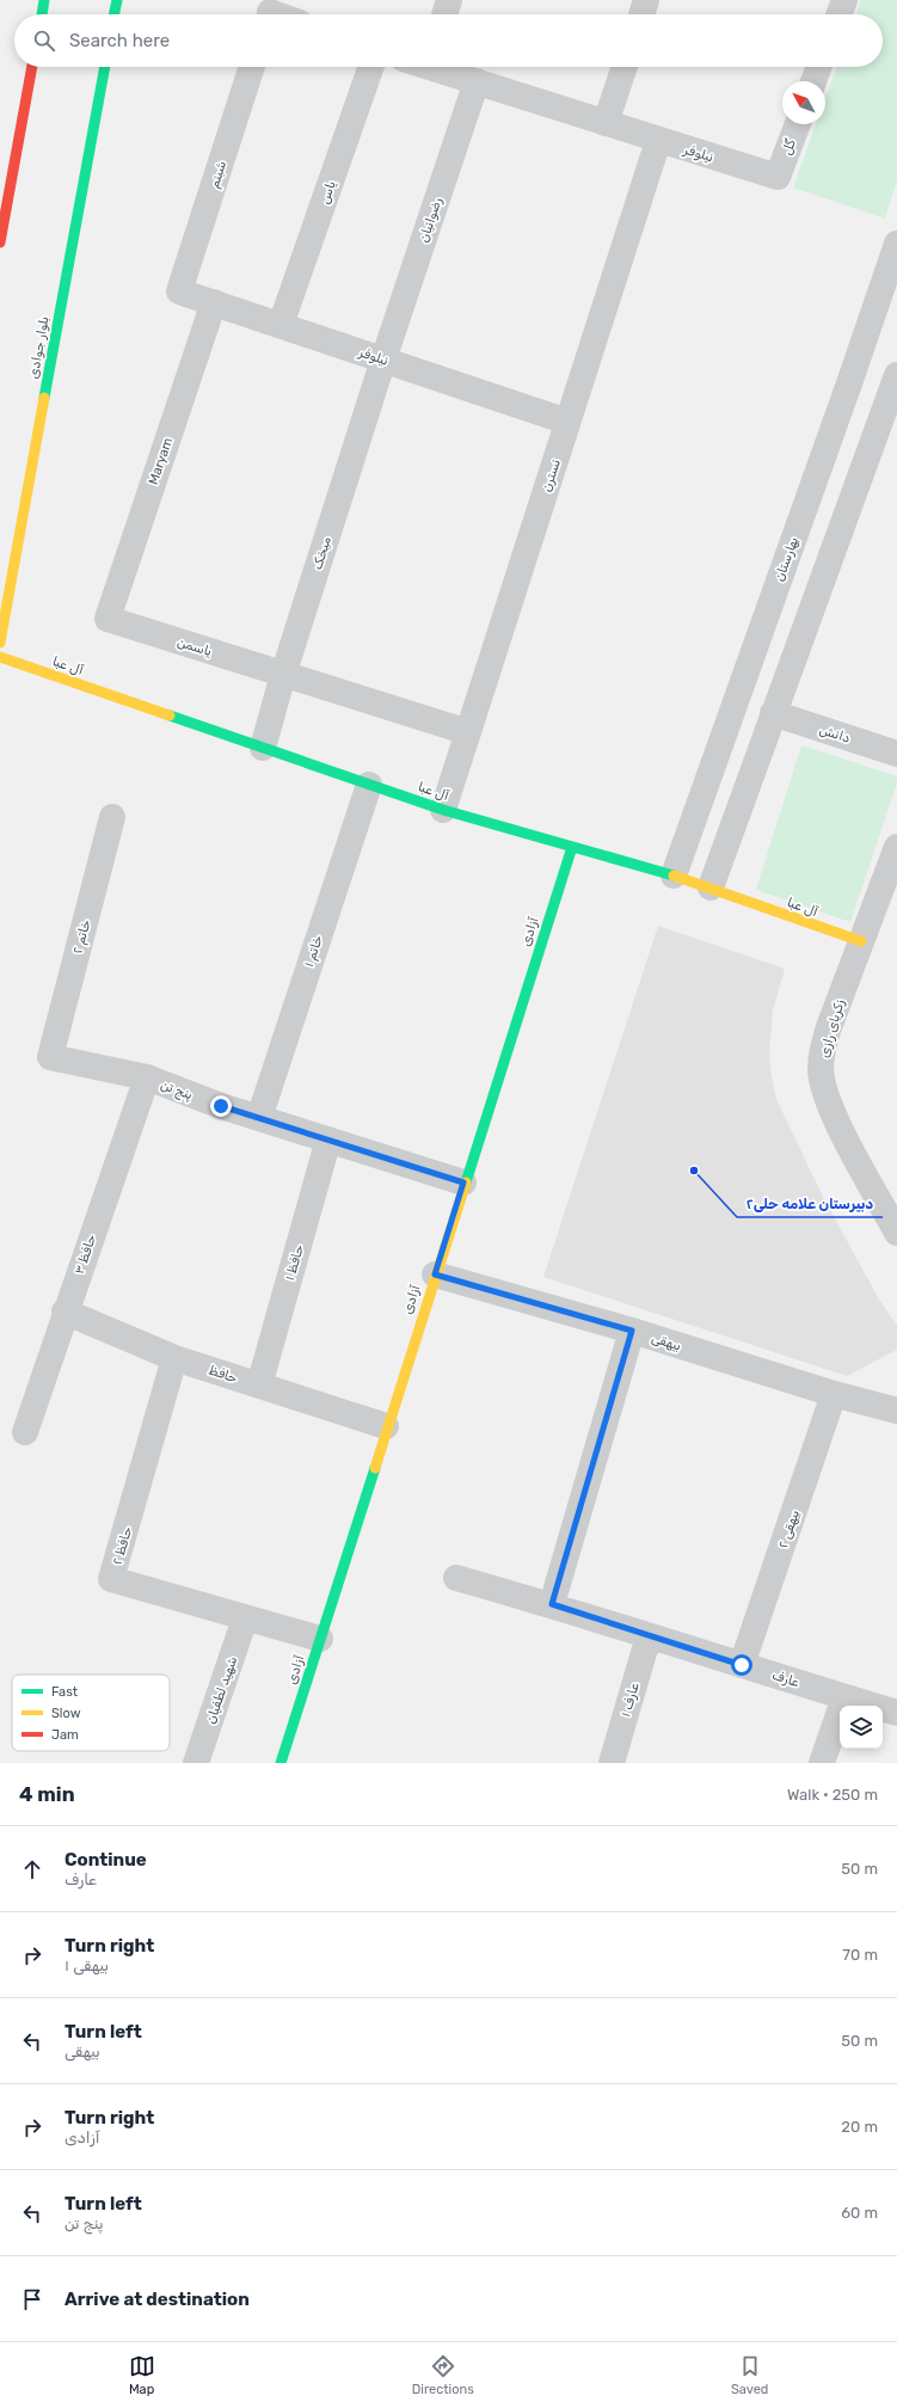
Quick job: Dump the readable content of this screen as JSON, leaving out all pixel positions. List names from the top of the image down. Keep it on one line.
{"streets":{"street":["گل","نیلوفر","شبنم","یاس","رضوانیان","بلوار جوادی","Maryam","نسترن","میخک","بهارستان","یاسمن","آل عبا","دانش","آزادی","خاتم ۲","خاتم ۱","زکریای رازی","پنج تن","حافظ ۳","حافظ ۱","بیهقی","حافظ","بیهقی ۲","حافظ ۲","عارف","شهید لطفیان","عارف ۱"]},"crossings":[["گل","نیلوفر"],["نیلوفر","شبنم"],["نیلوفر","یاس"],["نیلوفر","رضوانیان"],["نیلوفر","Maryam"],["نیلوفر","نسترن"],["نیلوفر","میخک"],["رضوانیان","میخک"],["Maryam","یاسمن"],["نسترن","یاسمن"],["نسترن","آل عبا"],["میخک","یاسمن"],["میخک","آل عبا"],["بهارستان","آل عبا"],["آل عبا","آزادی"],["آل عبا","خاتم ۱"],["آل عبا","زکریای رازی"],["آزادی","پنج تن"],["آزادی","بیهقی"],["آزادی","حافظ"],["آزادی","حافظ ۲"],["خاتم ۲","پنج تن"],["خاتم ۱","پنج تن"],["پنج تن","حافظ ۳"],["پنج تن","حافظ ۱"],["حافظ ۳","حافظ"],["حافظ ۱","حافظ"],["بیهقی","بیهقی ۲"],["حافظ","حافظ ۲"],["بیهقی ۲","عارف"],["حافظ ۲","شهید لطفیان"],["عارف","عارف ۱"]],"places":["دبیرستان علامه حلی۲"],"legend":["Fast","Slow","Jam"],"north":"top left","page":{"search":"Search here","heading":["4 min","Walk · 250 m"],"list":[["Continue","عارف","50 m"],["Turn right","بیهقی ۱","70 m"],["Turn left","بیهقی","50 m"],["Turn right","آزادی","20 m"],["Turn left","پنج تن","60 m"],"Arrive at destination"],"nav":["Map","Directions","Saved"]}}
